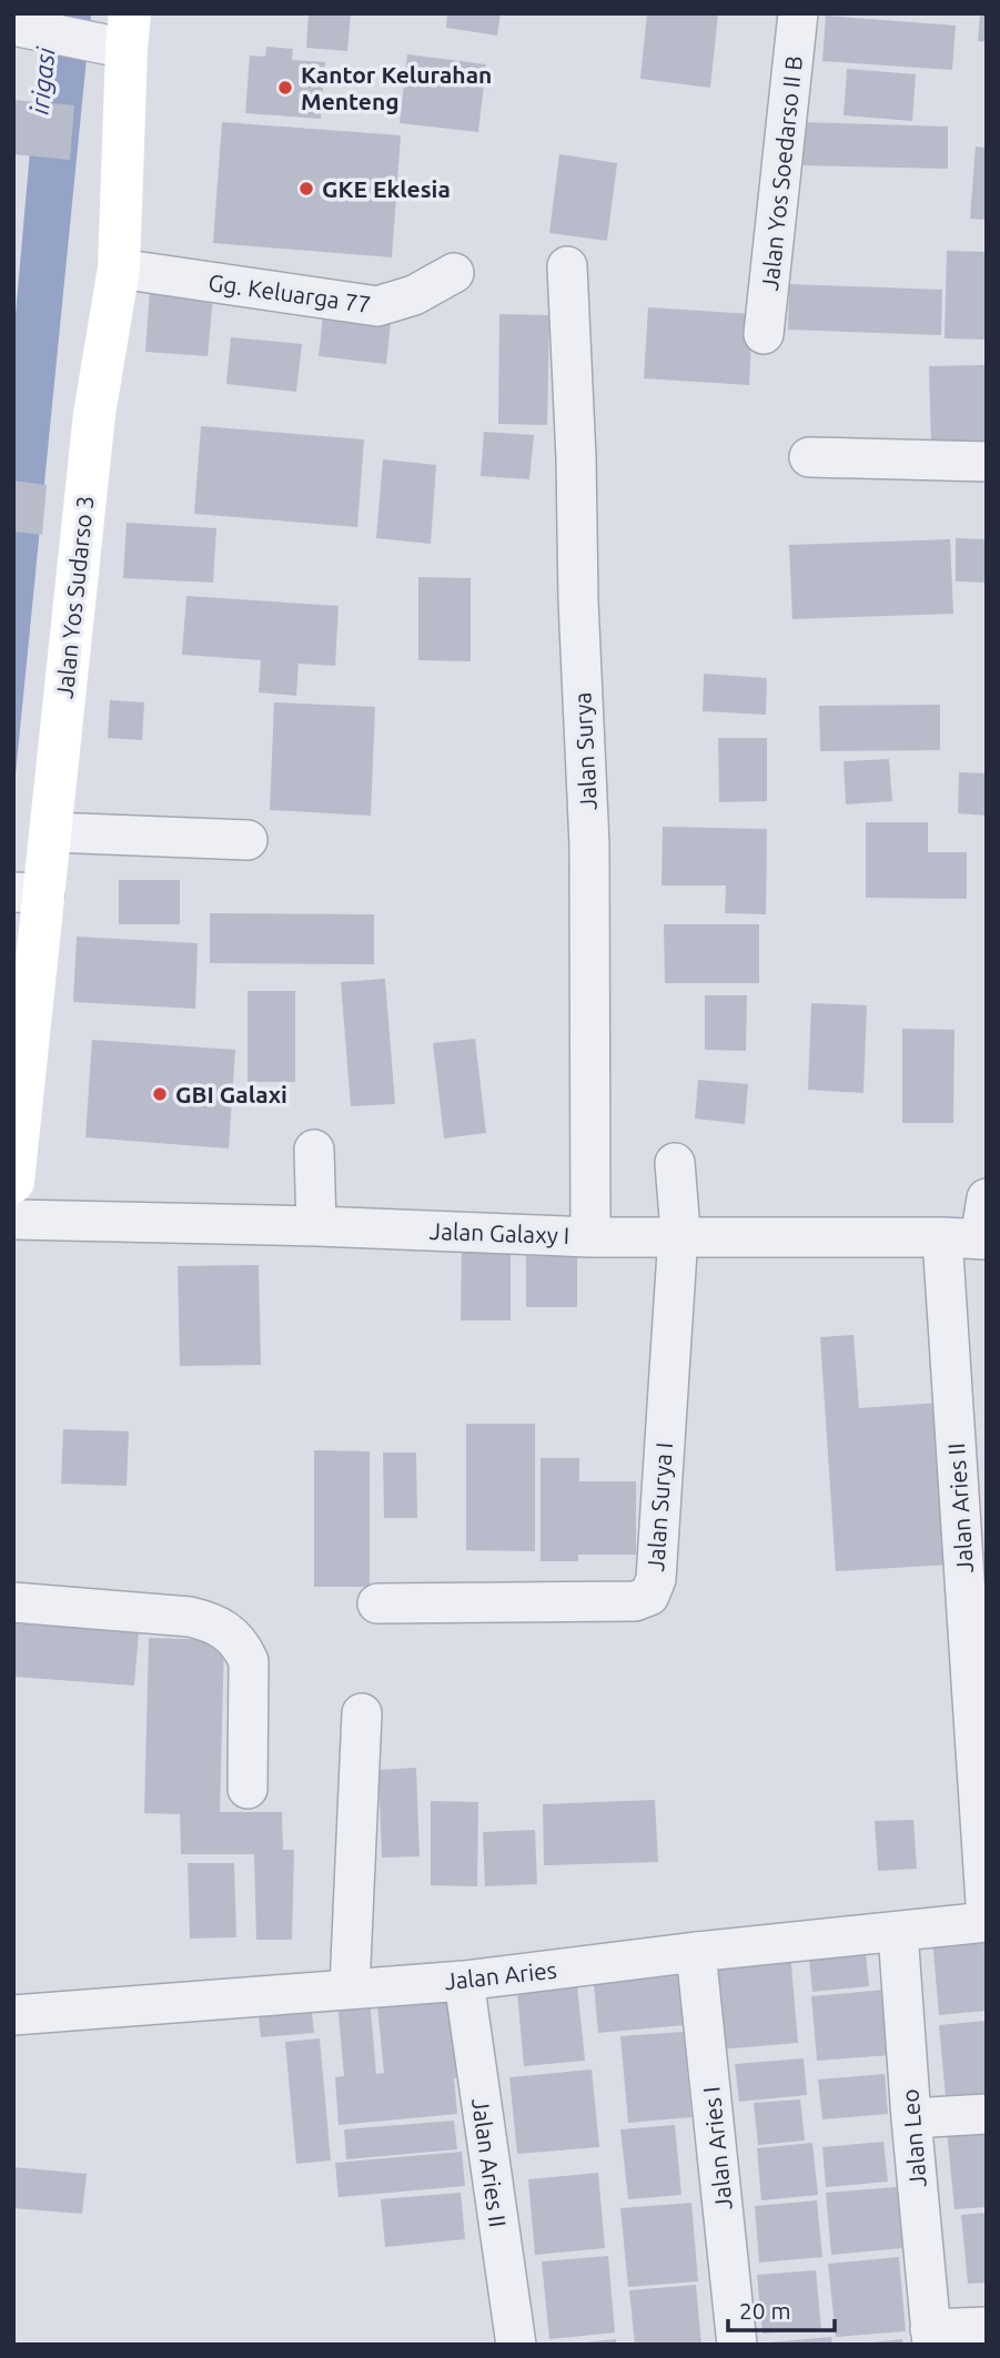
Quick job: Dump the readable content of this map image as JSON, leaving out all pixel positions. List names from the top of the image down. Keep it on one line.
{"streets":{"street":["Jalan Yos Soedarso II B","Gg. Keluarga 77","Jalan Yos Sudarso 3","Jalan Surya","Jalan Galaxy I","Jalan Surya I","Jalan Aries II","Jalan Aries","Jalan Leo","Jalan Aries I"]},"crossings":[["Gg. Keluarga 77","Jalan Yos Sudarso 3"],["Jalan Surya","Jalan Galaxy I"],["Jalan Galaxy I","Jalan Surya I"],["Jalan Galaxy I","Jalan Aries II"],["Jalan Aries II","Jalan Aries"],["Jalan Aries","Jalan Leo"],["Jalan Aries","Jalan Aries I"]],"water":["irigasi"],"places":["Kantor Kelurahan Menteng","GKE Eklesia","GBI Galaxi"],"scale_bar":"20 m"}
